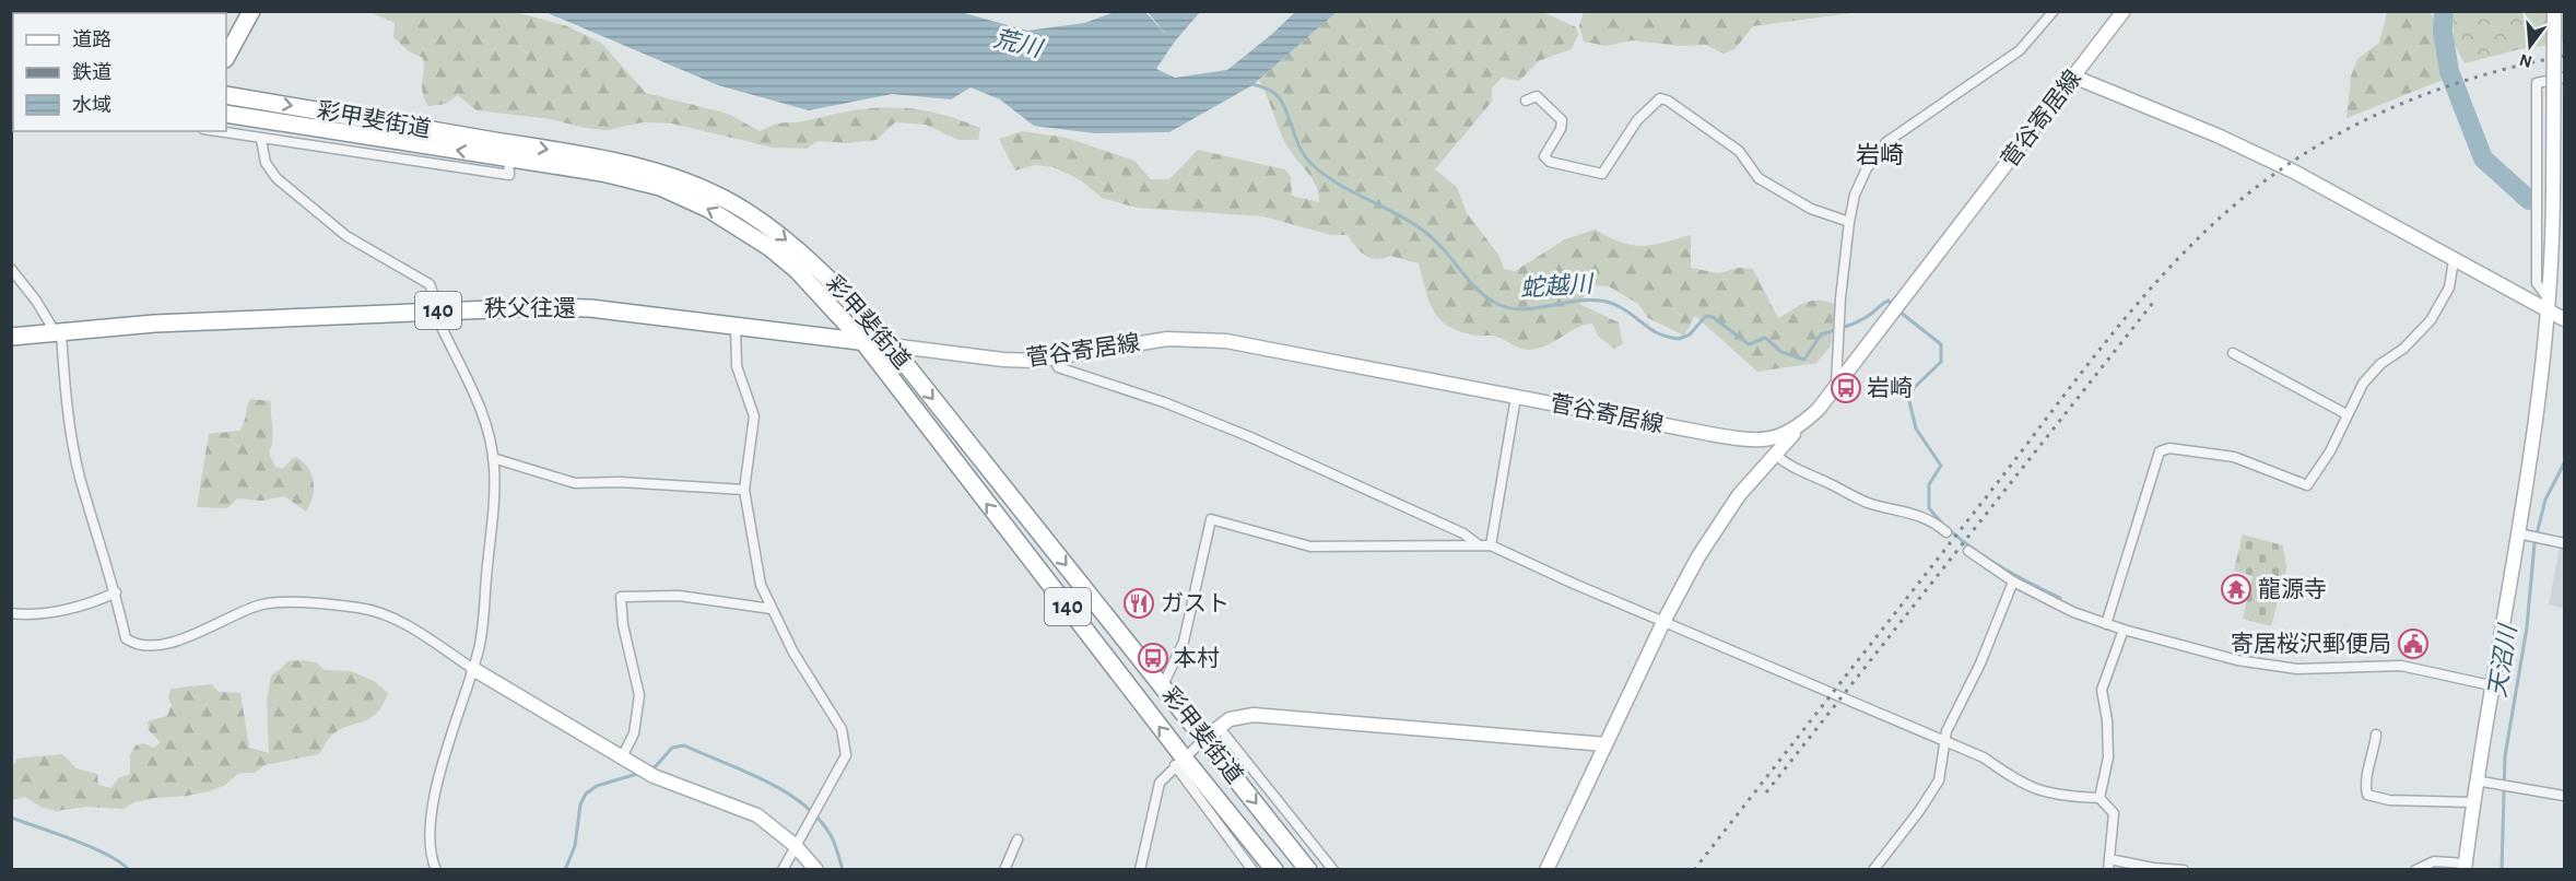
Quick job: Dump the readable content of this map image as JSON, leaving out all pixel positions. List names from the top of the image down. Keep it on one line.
{"streets":{"highway":["彩甲斐街道","秩父往還","140"],"street":["菅谷寄居線"]},"crossings":[["菅谷寄居線","彩甲斐街道"],["菅谷寄居線","秩父往還"],["彩甲斐街道","秩父往還"]],"districts":["岩崎"],"water":["荒川","蛇越川","天沼川"],"places":{"bus stop":["岩崎","本村"],"temple":["龍源寺"],"restaurant":["ガスト"],"public building":["寄居桜沢郵便局"]},"legend":["道路","鉄道","水域"],"north":"bottom"}
